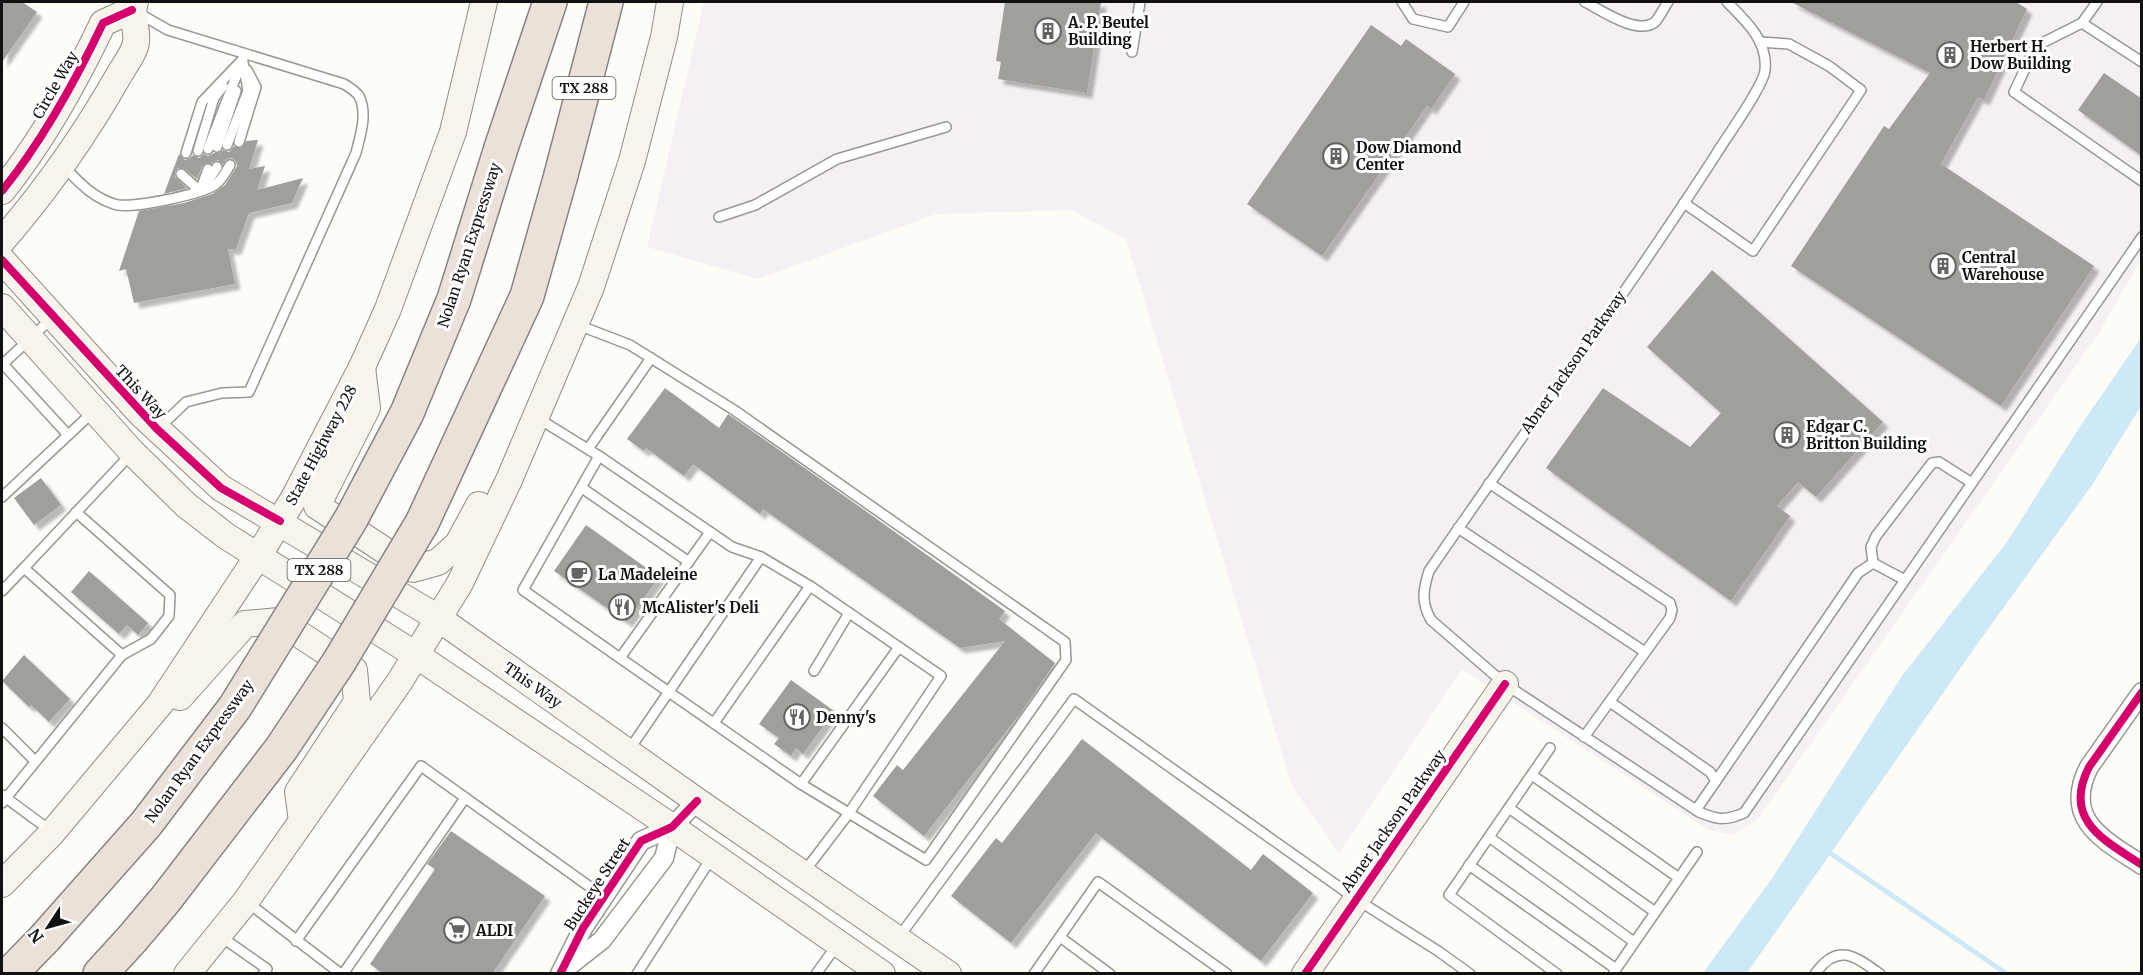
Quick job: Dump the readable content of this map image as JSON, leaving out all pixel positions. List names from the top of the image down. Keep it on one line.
{"streets":{"highway":["TX 288","Nolan Ryan Expressway"],"main road":["Circle Way","Abner Jackson Parkway","This Way","State Highway 228"],"street":["Buckeye Street"]},"crossings":[["This Way","State Highway 228"],["This Way","Buckeye Street"]],"places":{"building":["A. P. Beutel Building","Herbert H. Dow Building","Dow Diamond Center","Central Warehouse","Edgar C. Britton Building"],"cafe":["La Madeleine"],"restaurant":["McAlister's Deli","Denny's"],"supermarket":["ALDI"]},"north":"bottom left"}
